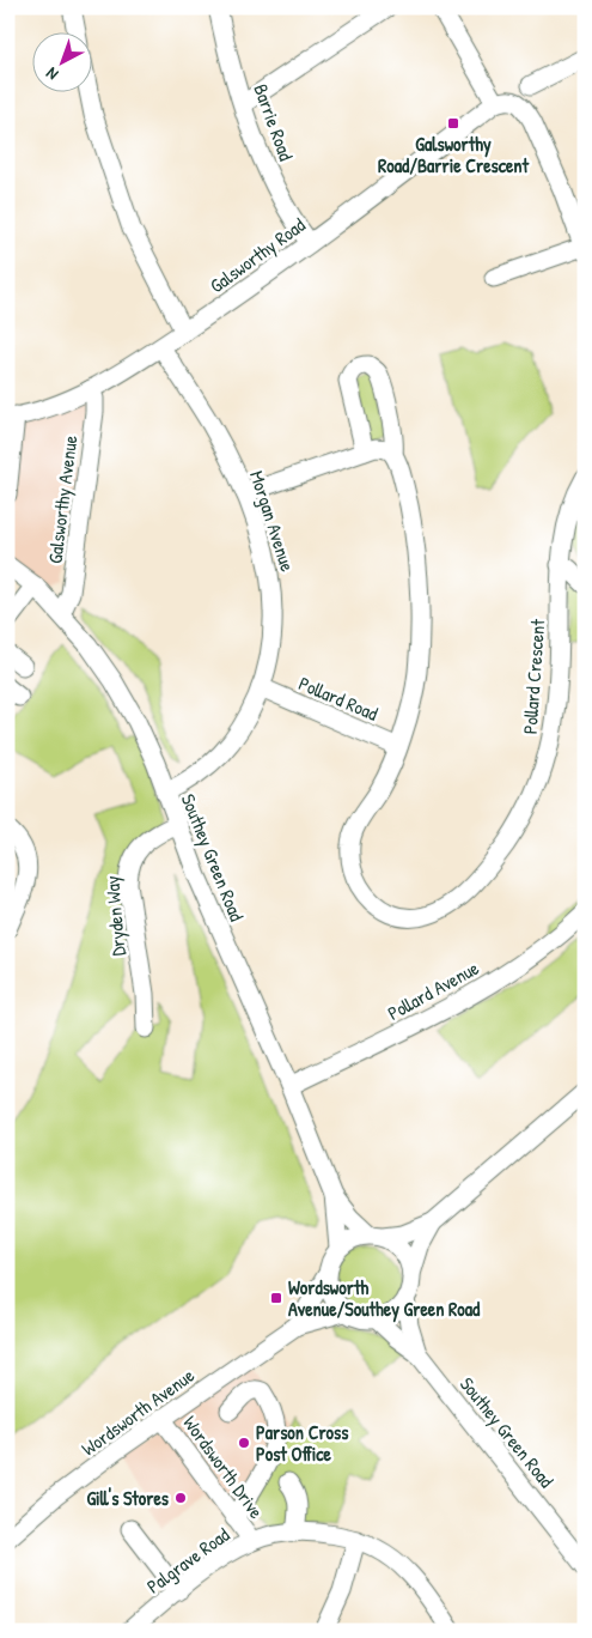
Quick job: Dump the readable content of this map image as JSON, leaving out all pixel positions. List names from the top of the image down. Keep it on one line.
{"streets":{"street":["Barrie Road","Galsworthy Road","Galsworthy Avenue","Morgan Avenue","Pollard Crescent","Pollard Road","Southey Green Road","Dryden Way","Pollard Avenue","Wordsworth Avenue","Wordsworth Drive","Palgrave Road"]},"crossings":[["Barrie Road","Galsworthy Road"],["Galsworthy Road","Galsworthy Avenue"],["Galsworthy Road","Morgan Avenue"],["Galsworthy Avenue","Southey Green Road"],["Morgan Avenue","Pollard Road"],["Morgan Avenue","Southey Green Road"],["Pollard Crescent","Pollard Road"],["Southey Green Road","Dryden Way"],["Southey Green Road","Pollard Avenue"],["Southey Green Road","Wordsworth Avenue"],["Wordsworth Avenue","Wordsworth Drive"],["Wordsworth Drive","Palgrave Road"]],"places":{"transit":["Galsworthy Road/Barrie Crescent","Wordsworth Avenue/Southey Green Road"],"other":["Parson Cross Post Office","Gill's Stores"]},"north":"bottom left"}
